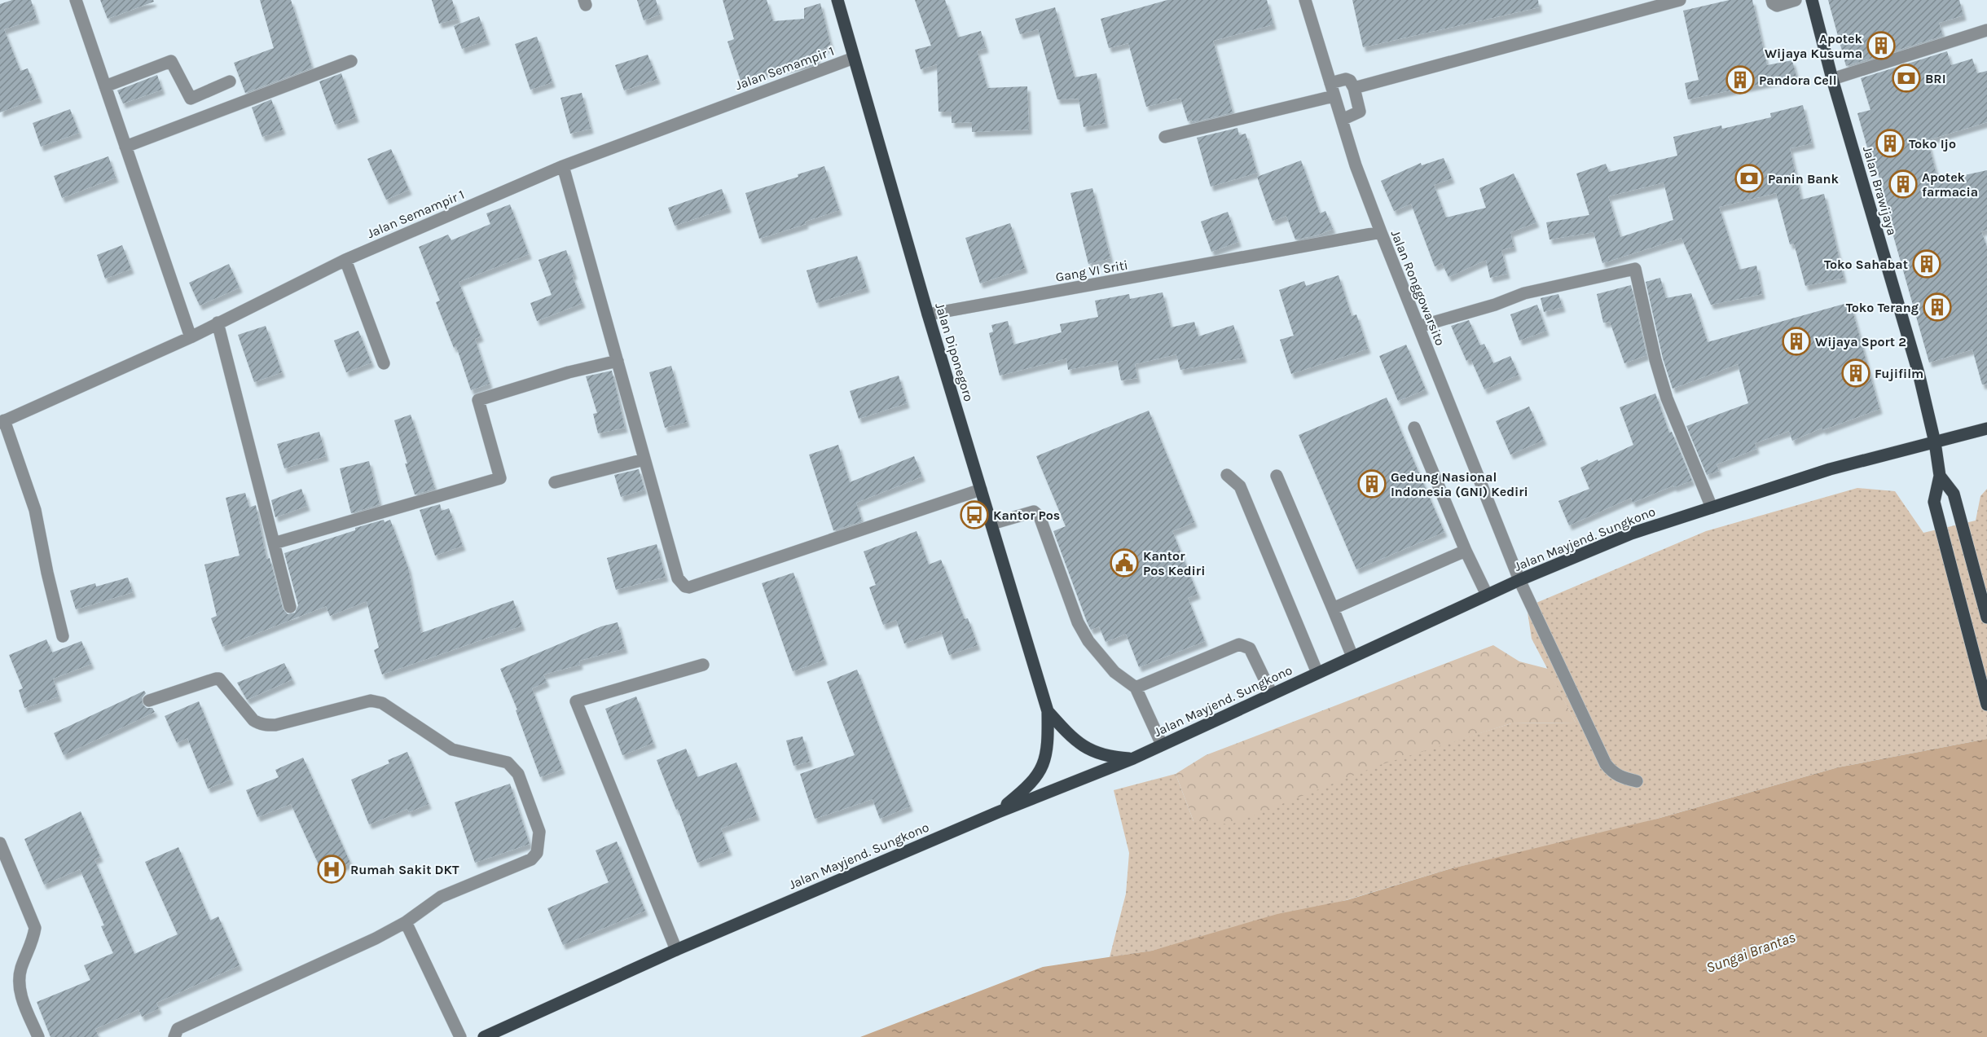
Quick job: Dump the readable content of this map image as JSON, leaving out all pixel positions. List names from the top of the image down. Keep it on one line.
{"streets":{"main road":["Jalan Brawijaya","Jalan Diponegoro","Jalan Mayjend. Sungkono"],"street":["Jalan Semampir 1","Gang VI Sriti","Jalan Ronggowarsito"]},"crossings":[["Jalan Semampir 1","Jalan Diponegoro"],["Jalan Brawijaya","Jalan Mayjend. Sungkono"],["Gang VI Sriti","Jalan Ronggowarsito"],["Gang VI Sriti","Jalan Diponegoro"],["Jalan Ronggowarsito","Jalan Mayjend. Sungkono"],["Jalan Diponegoro","Jalan Mayjend. Sungkono"]],"water":["Sungai Brantas"],"places":{"building":["Apotek Wijaya Kusuma","Pandora Cell","Toko Ijo","Apotek farmacia","Toko Sahabat","Toko Terang","Wijaya Sport 2","Fujifilm","Gedung Nasional Indonesia (GNI) Kediri"],"bank":["BRI","Panin Bank"],"bus stop":["Kantor Pos"],"public building":["Kantor Pos Kediri"],"hospital":["Rumah Sakit DKT"]}}
